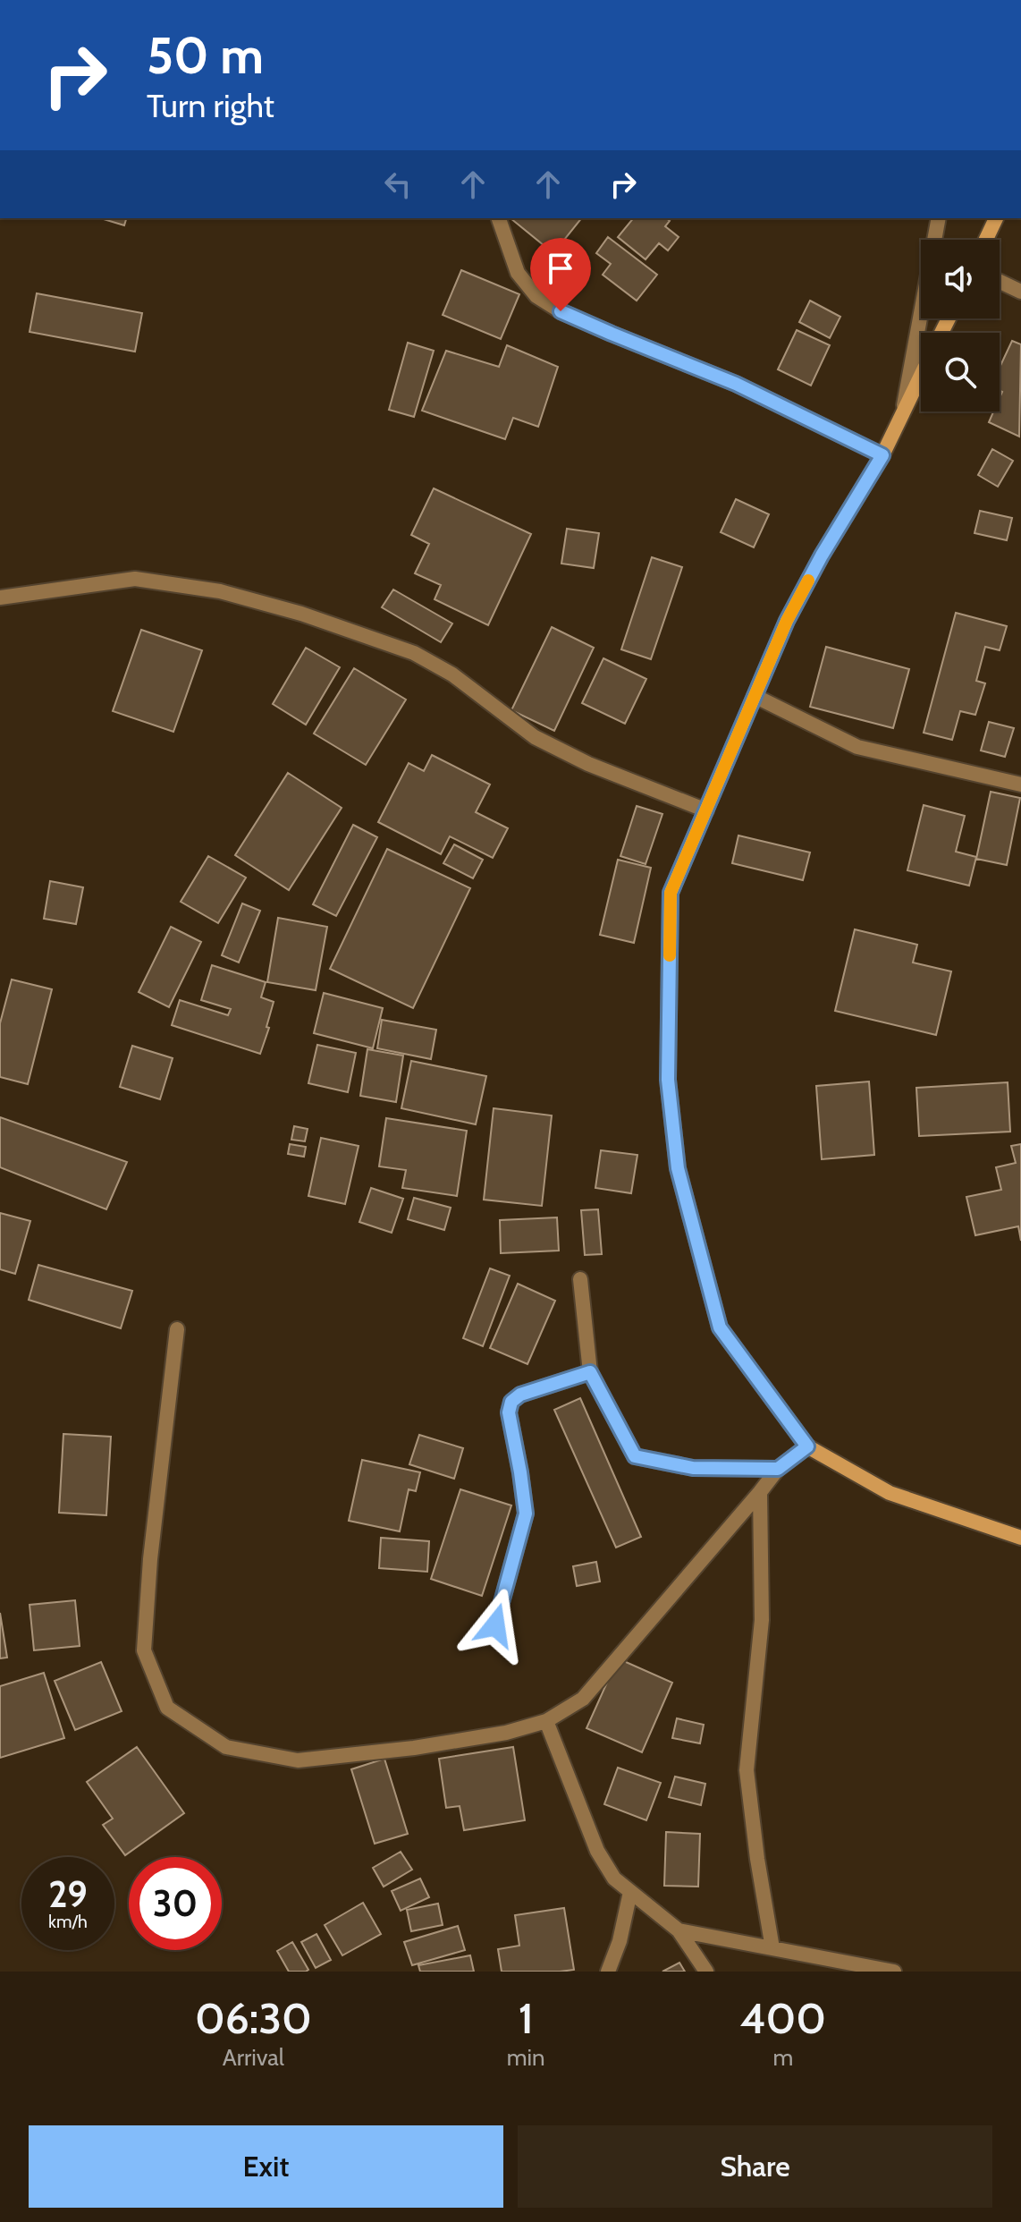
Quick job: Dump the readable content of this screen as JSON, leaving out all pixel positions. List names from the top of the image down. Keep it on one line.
{"page":{"turn":["50 m","Turn right"],"speed":"29 km/h","limit":"30","eta":["06:30","Arrival","1","min","400","m"],"buttons":["Exit","Share"]}}
